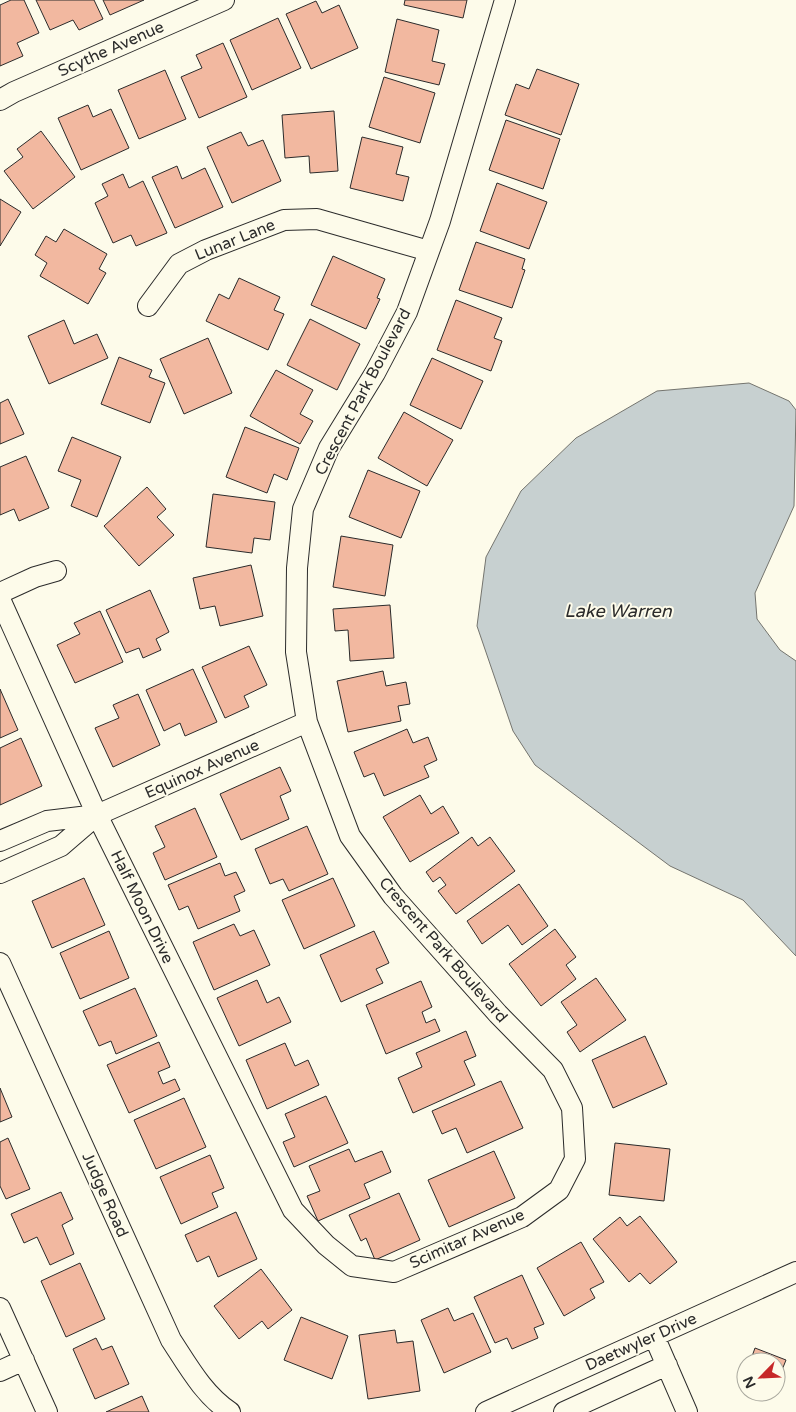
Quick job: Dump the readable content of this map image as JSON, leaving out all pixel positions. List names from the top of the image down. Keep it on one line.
{"streets":{"street":["Scythe Avenue","Lunar Lane","Crescent Park Boulevard","Equinox Avenue","Half Moon Drive","Judge Road","Scimitar Avenue","Daetwyler Drive"]},"crossings":[["Lunar Lane","Crescent Park Boulevard"],["Crescent Park Boulevard","Equinox Avenue"],["Crescent Park Boulevard","Scimitar Avenue"],["Equinox Avenue","Half Moon Drive"],["Half Moon Drive","Scimitar Avenue"]],"water":["Lake Warren"],"north":"bottom left"}
